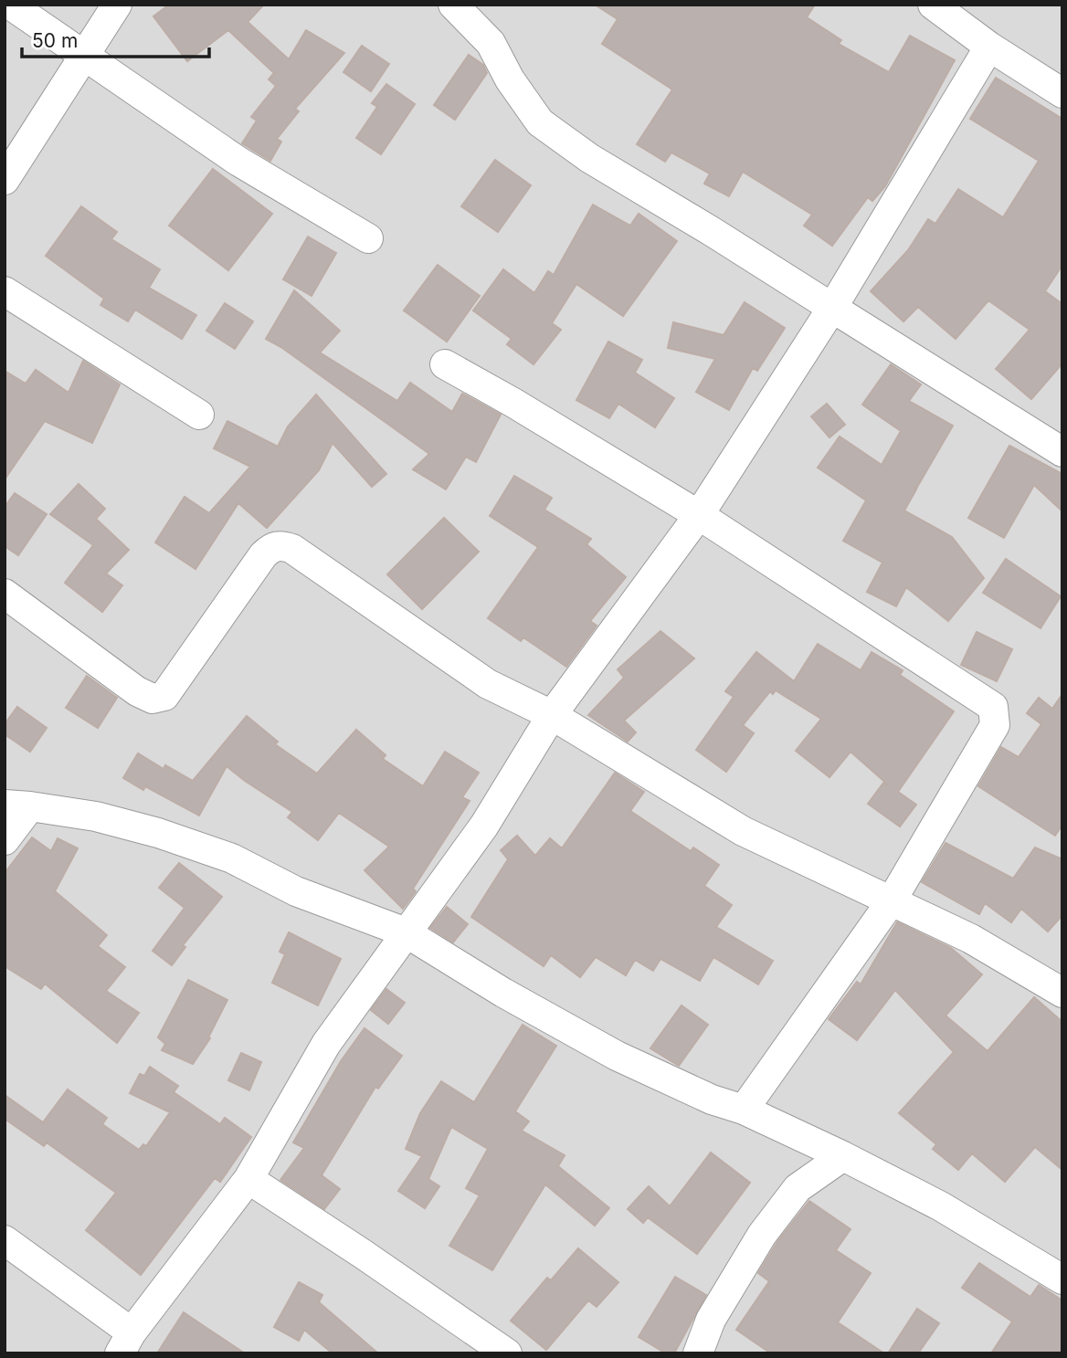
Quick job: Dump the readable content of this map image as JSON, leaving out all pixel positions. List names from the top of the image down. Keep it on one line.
{"scale_bar":"50 m"}
